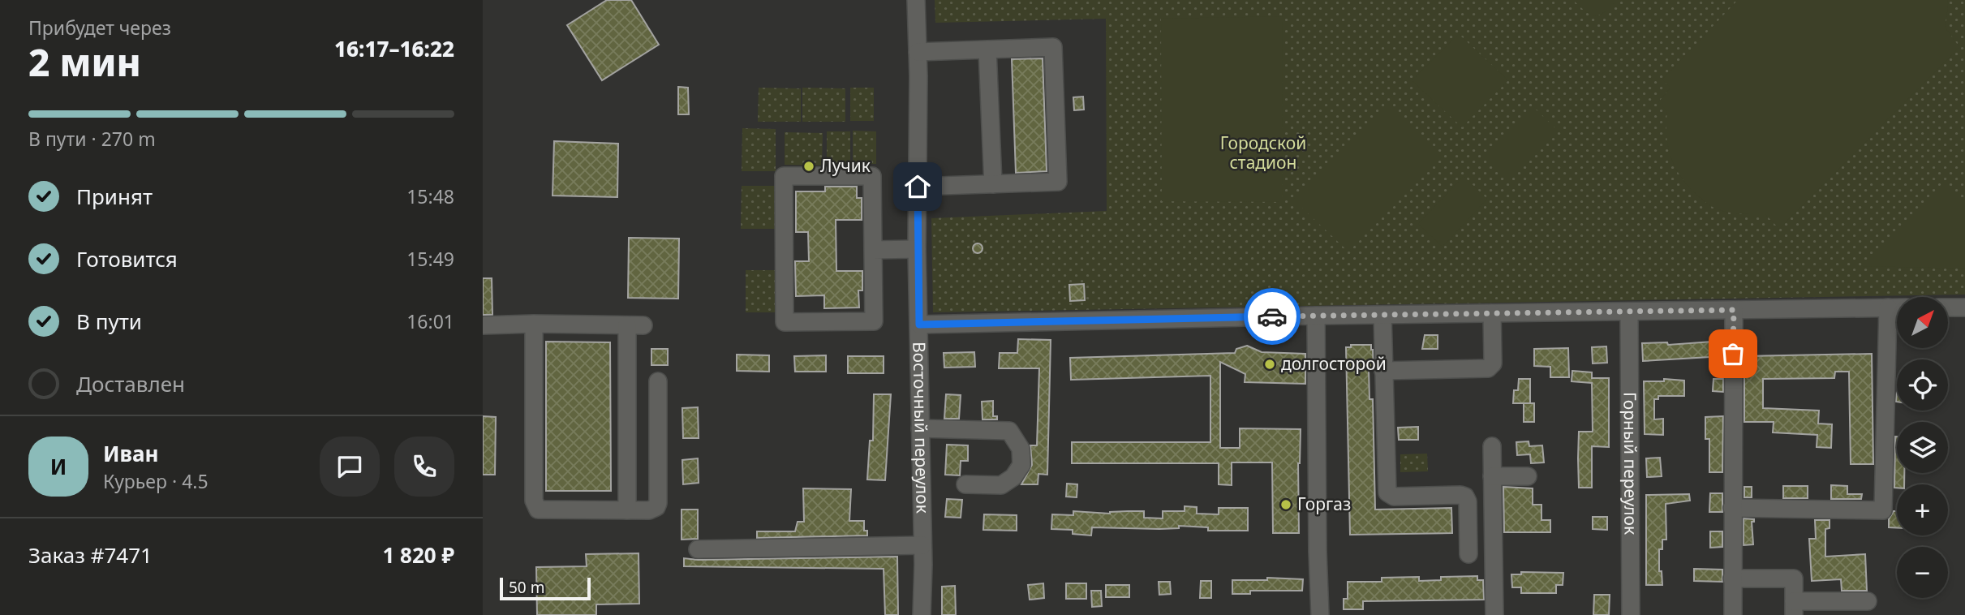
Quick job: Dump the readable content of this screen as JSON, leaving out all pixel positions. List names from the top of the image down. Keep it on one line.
{"streets":{"street":["Восточный переулок","Горный переулок"]},"parks":["Городской стадион"],"places":["Лучик","долгосторой","Горгаз"],"scale_bar":"50 m","north":"top right","page":{"heading":["2 мин","Прибудет через","16:17–16:22"],"panel":["Иван","Курьер · 4.5","Заказ #7471","1 820 ₽"],"bar":"В пути · 270 m","list":[["Принят","15:48"],["Готовится","15:49"],["В пути","16:01"],"Доставлен"],"map_buttons":["+","−"],"round":"И","scale":"50 m"}}
